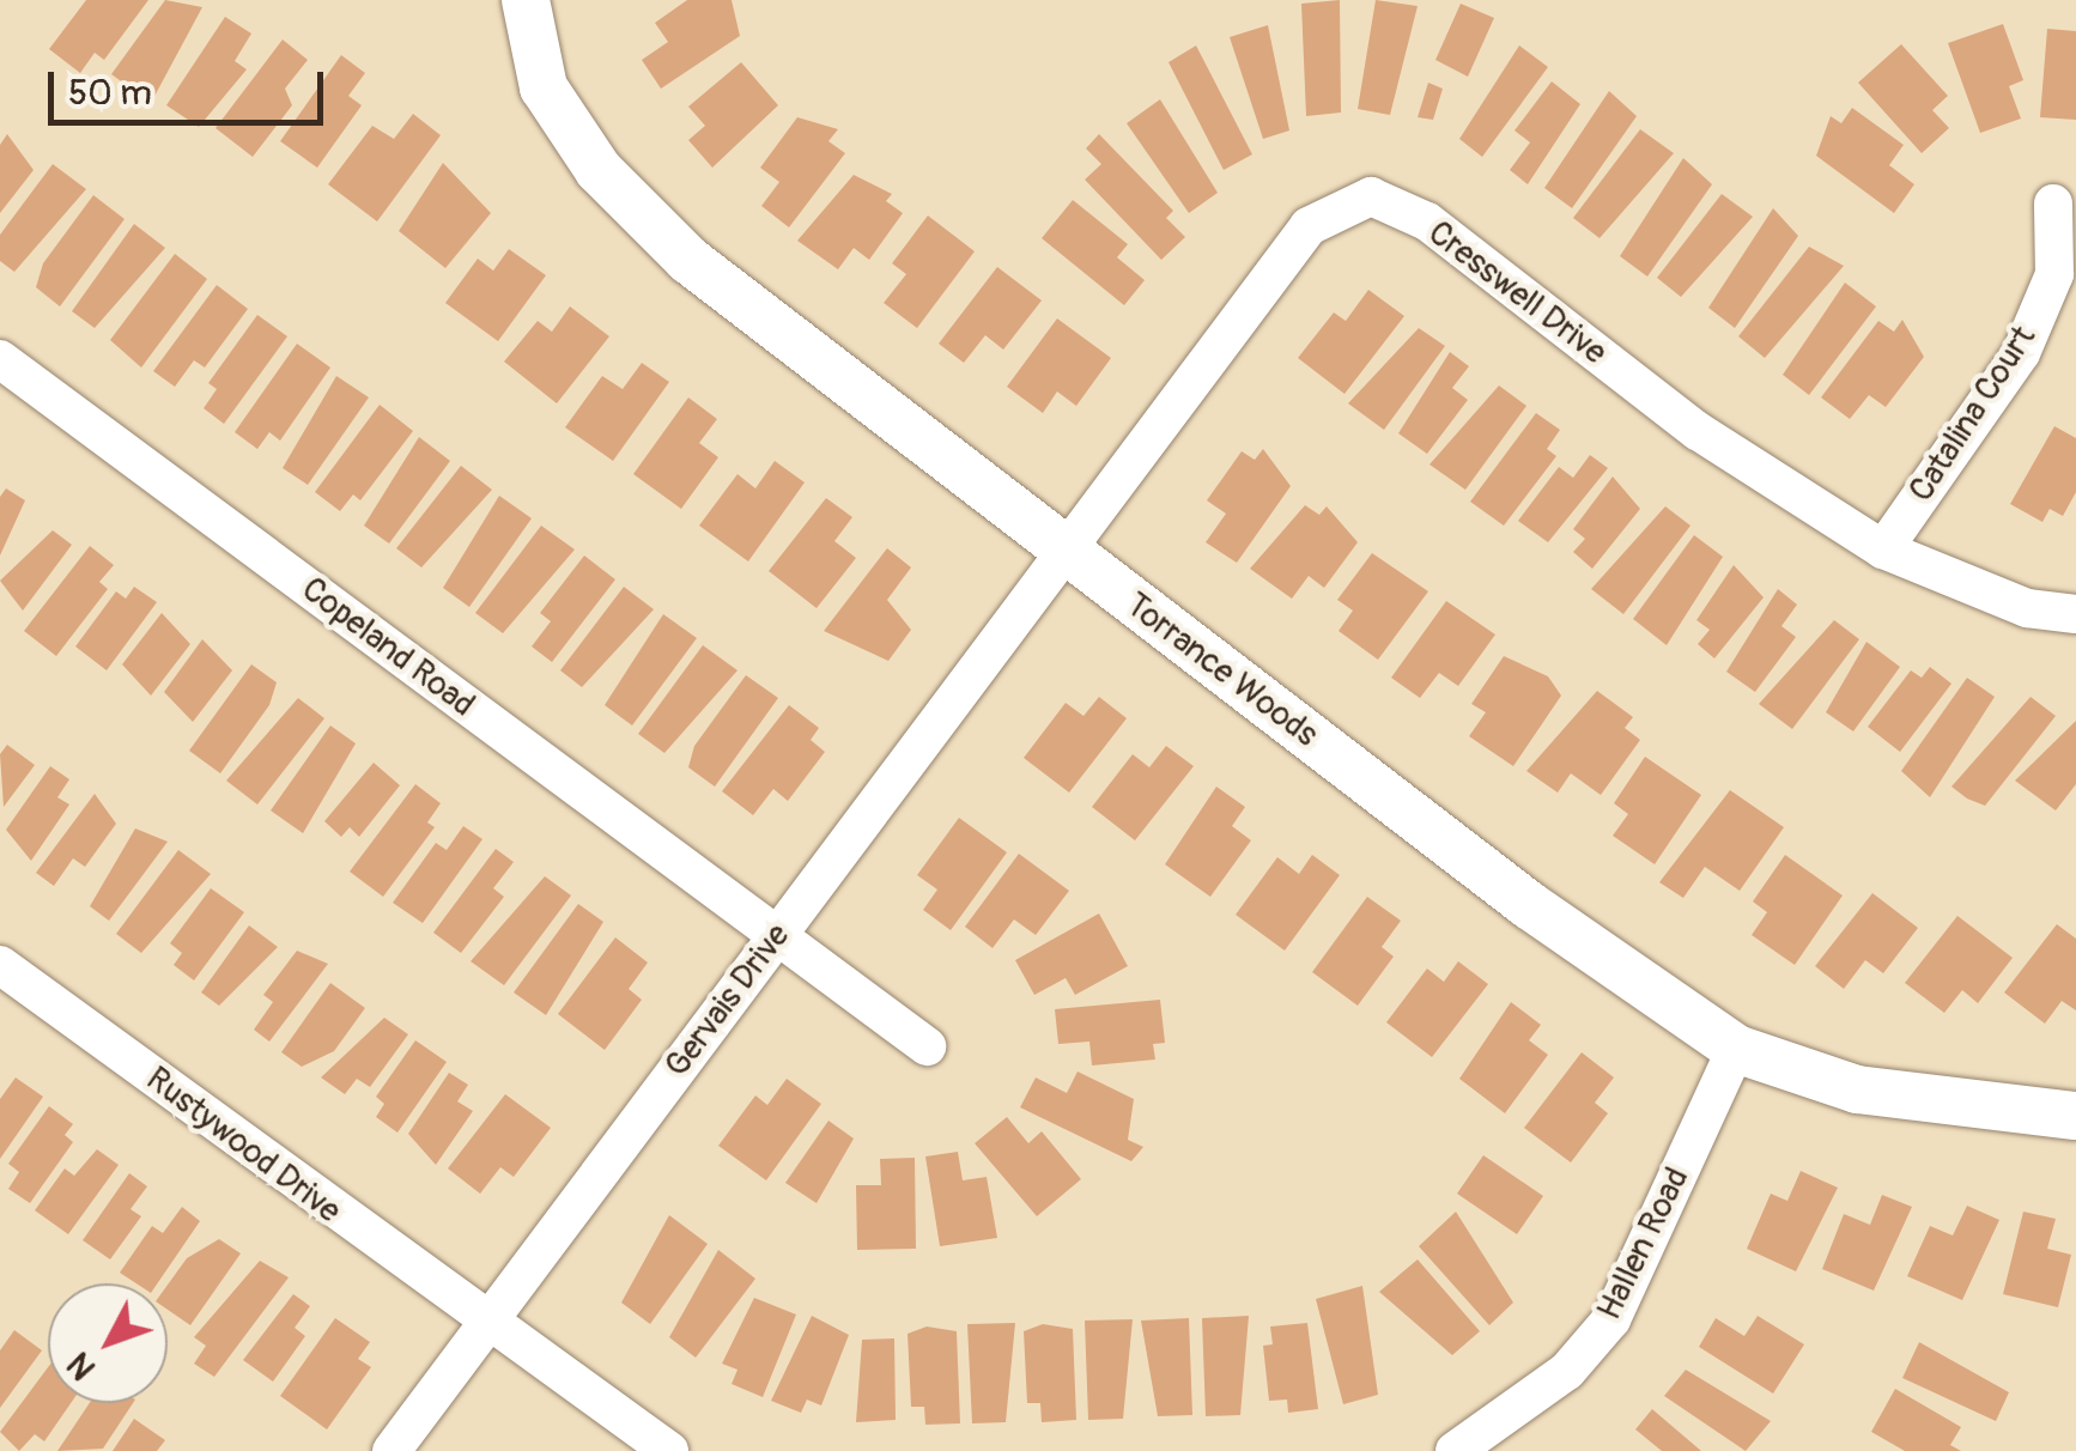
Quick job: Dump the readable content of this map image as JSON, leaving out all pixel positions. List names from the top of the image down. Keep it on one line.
{"streets":{"street":["Cresswell Drive","Catalina Court","Copeland Road","Torrance Woods","Gervais Drive","Rustywood Drive","Hallen Road"]},"crossings":[["Cresswell Drive","Catalina Court"],["Cresswell Drive","Torrance Woods"],["Cresswell Drive","Gervais Drive"],["Copeland Road","Gervais Drive"],["Torrance Woods","Gervais Drive"],["Torrance Woods","Hallen Road"],["Gervais Drive","Rustywood Drive"]],"scale_bar":"50 m","north":"bottom left"}
